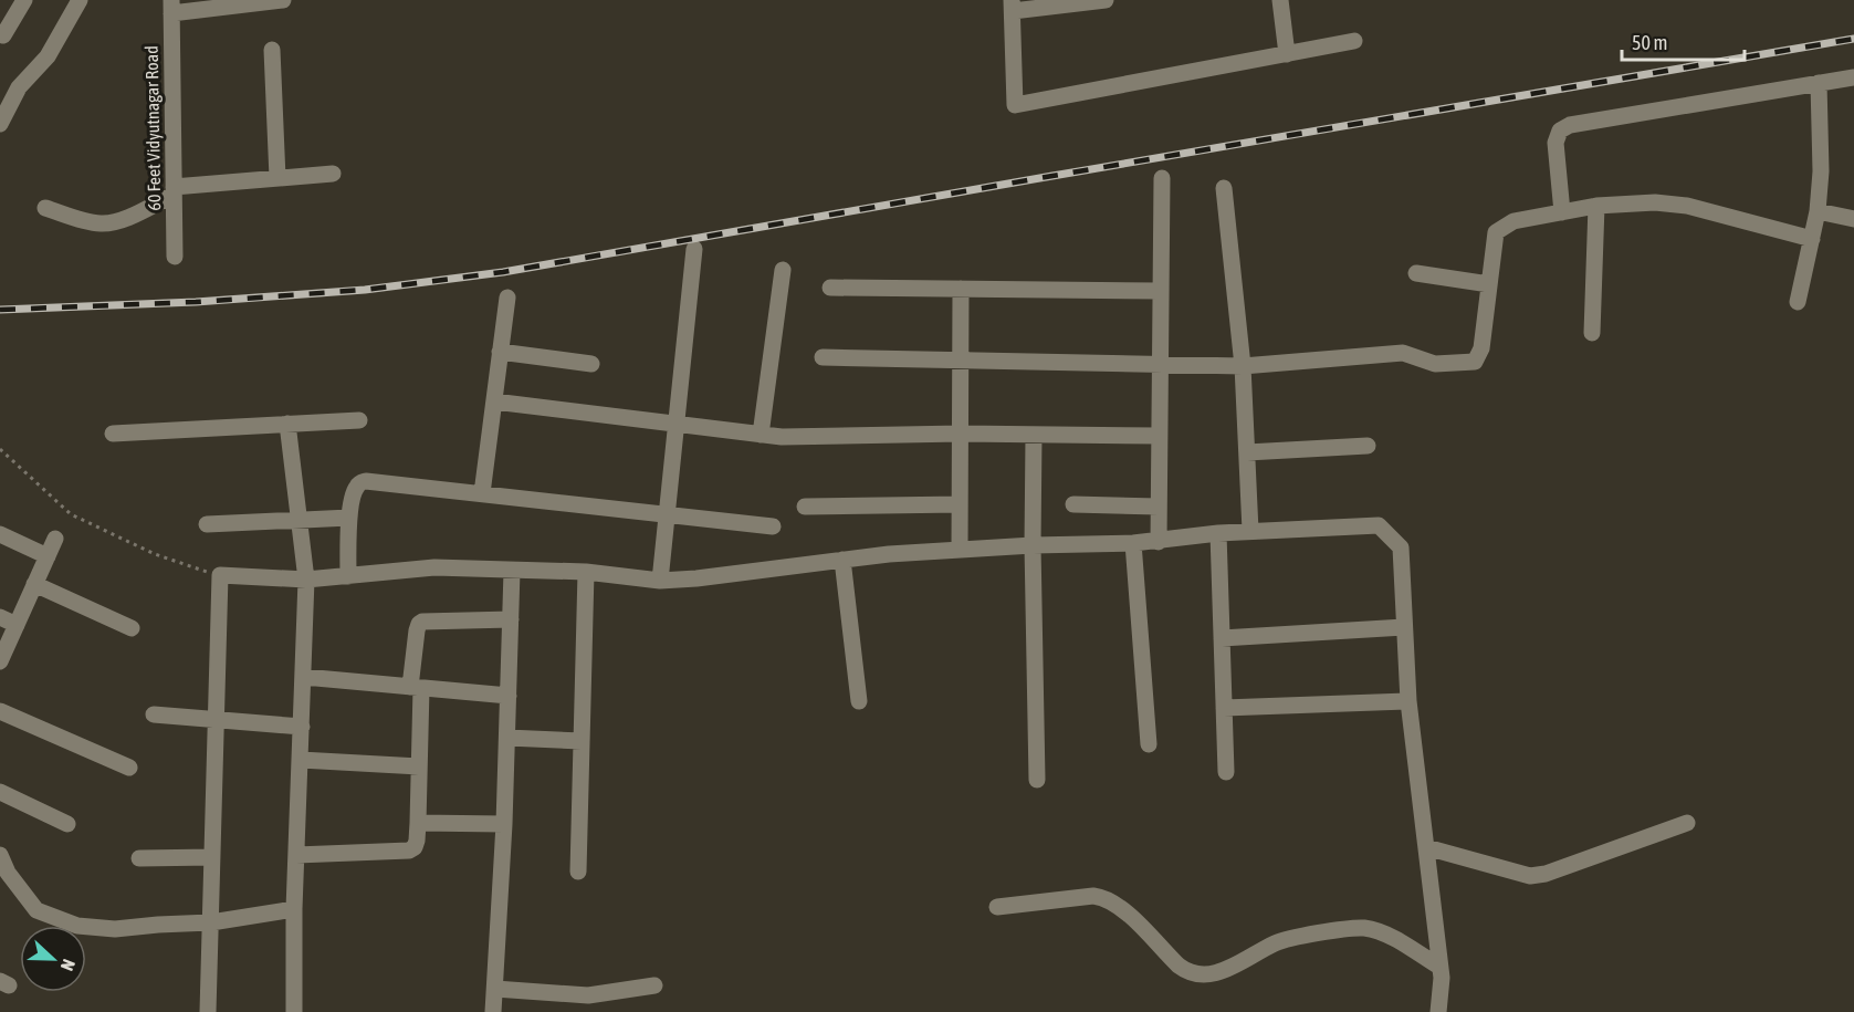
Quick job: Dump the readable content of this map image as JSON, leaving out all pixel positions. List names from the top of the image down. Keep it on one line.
{"streets":{"street":["60 Feet Vidyutnagar Road"]},"scale_bar":"50 m","north":"right"}
